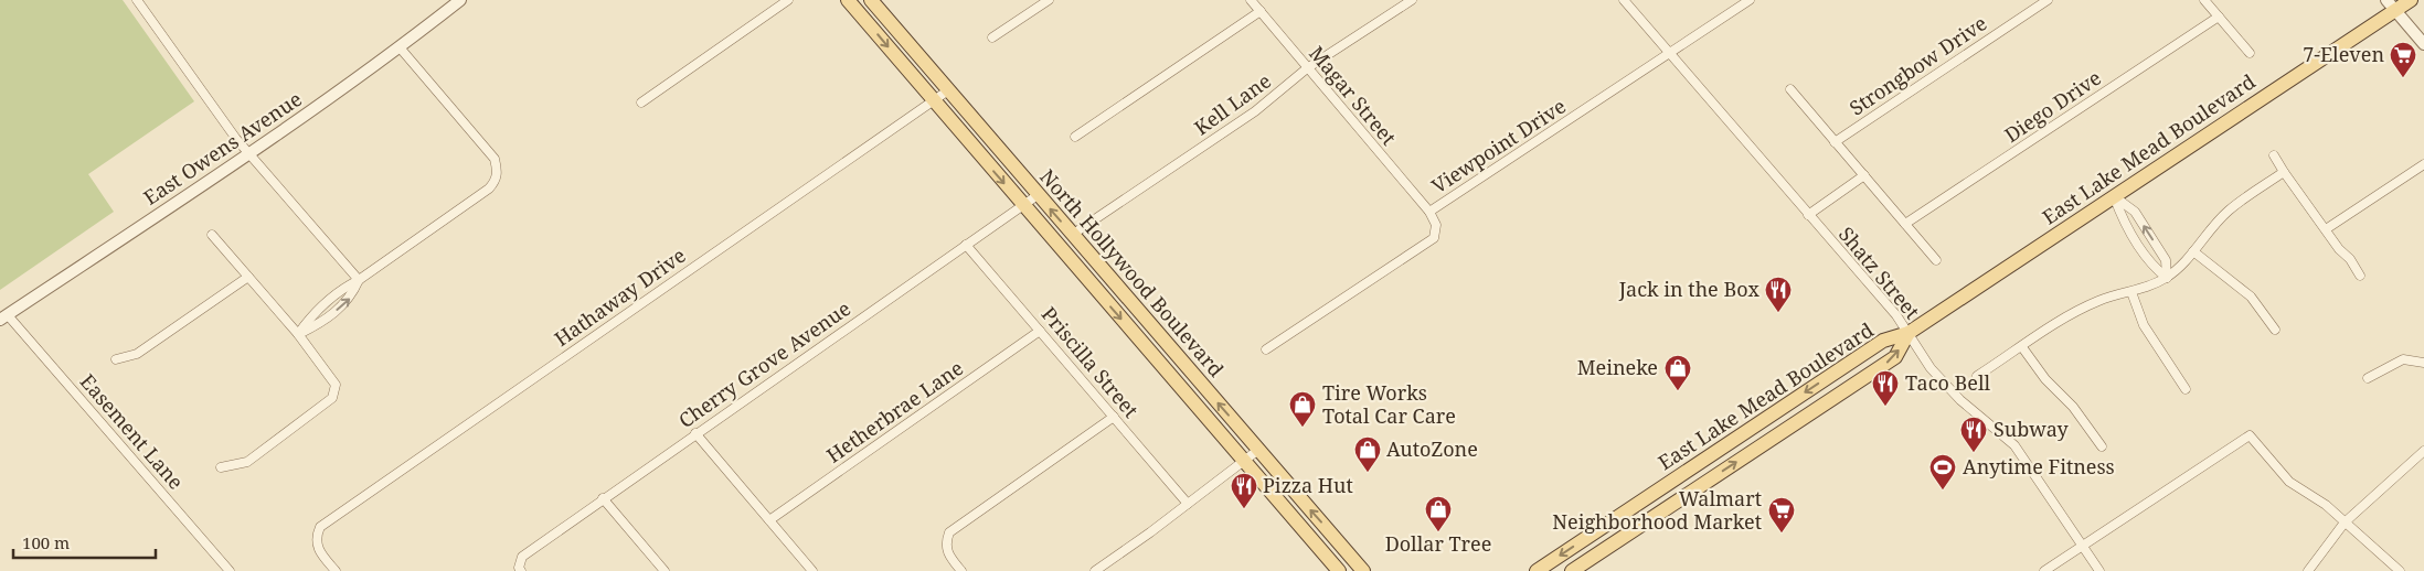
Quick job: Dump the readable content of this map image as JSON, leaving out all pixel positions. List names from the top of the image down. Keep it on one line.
{"streets":{"main road":["East Lake Mead Boulevard","North Hollywood Boulevard"],"street":["Strongbow Drive","Magar Street","Kell Lane","Diego Drive","Viewpoint Drive","East Owens Avenue","Shatz Street","Hathaway Drive","Priscilla Street","Cherry Grove Avenue","Hetherbrae Lane","Easement Lane"]},"crossings":[["Magar Street","Kell Lane"],["Magar Street","Viewpoint Drive"],["Kell Lane","North Hollywood Boulevard"],["Viewpoint Drive","Shatz Street"],["East Owens Avenue","Easement Lane"],["East Lake Mead Boulevard","Shatz Street"],["North Hollywood Boulevard","Hathaway Drive"],["North Hollywood Boulevard","Cherry Grove Avenue"],["Priscilla Street","Cherry Grove Avenue"],["Priscilla Street","Hetherbrae Lane"]],"places":{"supermarket":["7-Eleven","Walmart Neighborhood Market"],"restaurant":["Jack in the Box","Taco Bell","Subway","Pizza Hut"],"shop":["Meineke","Tire Works Total Car Care","AutoZone","Dollar Tree"],"sports":["Anytime Fitness"]},"scale_bar":"100 m"}
